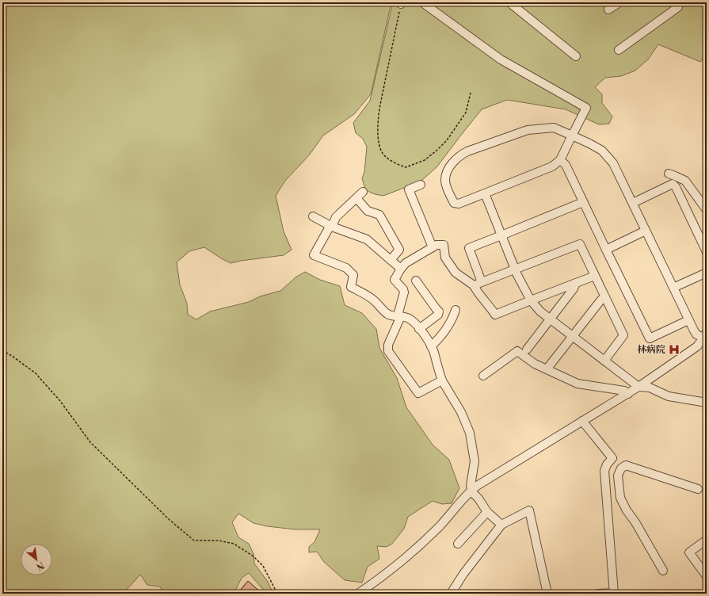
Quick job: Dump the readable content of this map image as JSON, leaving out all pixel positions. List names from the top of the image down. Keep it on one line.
{"places":{"hospital":["林病院"]},"north":"bottom right"}
